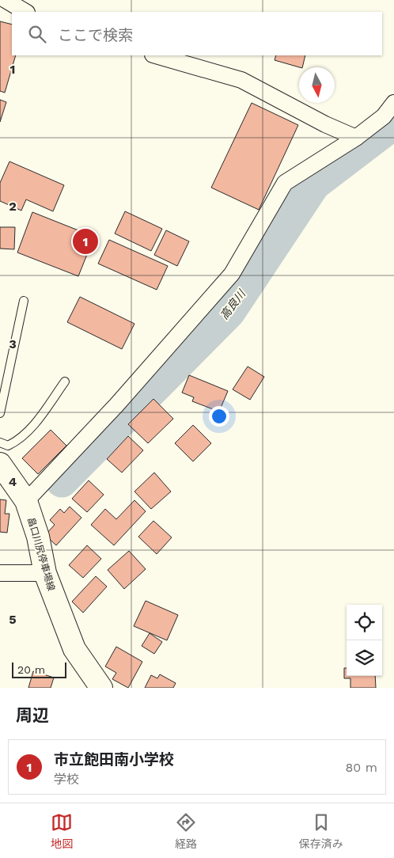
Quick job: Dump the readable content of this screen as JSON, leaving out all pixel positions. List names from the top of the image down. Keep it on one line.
{"streets":{"main road":["畠口川尻停車場線"]},"water":["高良川"],"scale_bar":"20 m","north":"bottom","page":{"search":"ここで検索","pins":"1","scale":"20 m","heading":"周辺","list":[{"mark":"1","name":"市立飽田南小学校","note":"学校","value":"80 m"}],"nav":["地図","経路","保存済み"]},"grid":{"rows":["1","2","3","4","5"]}}
